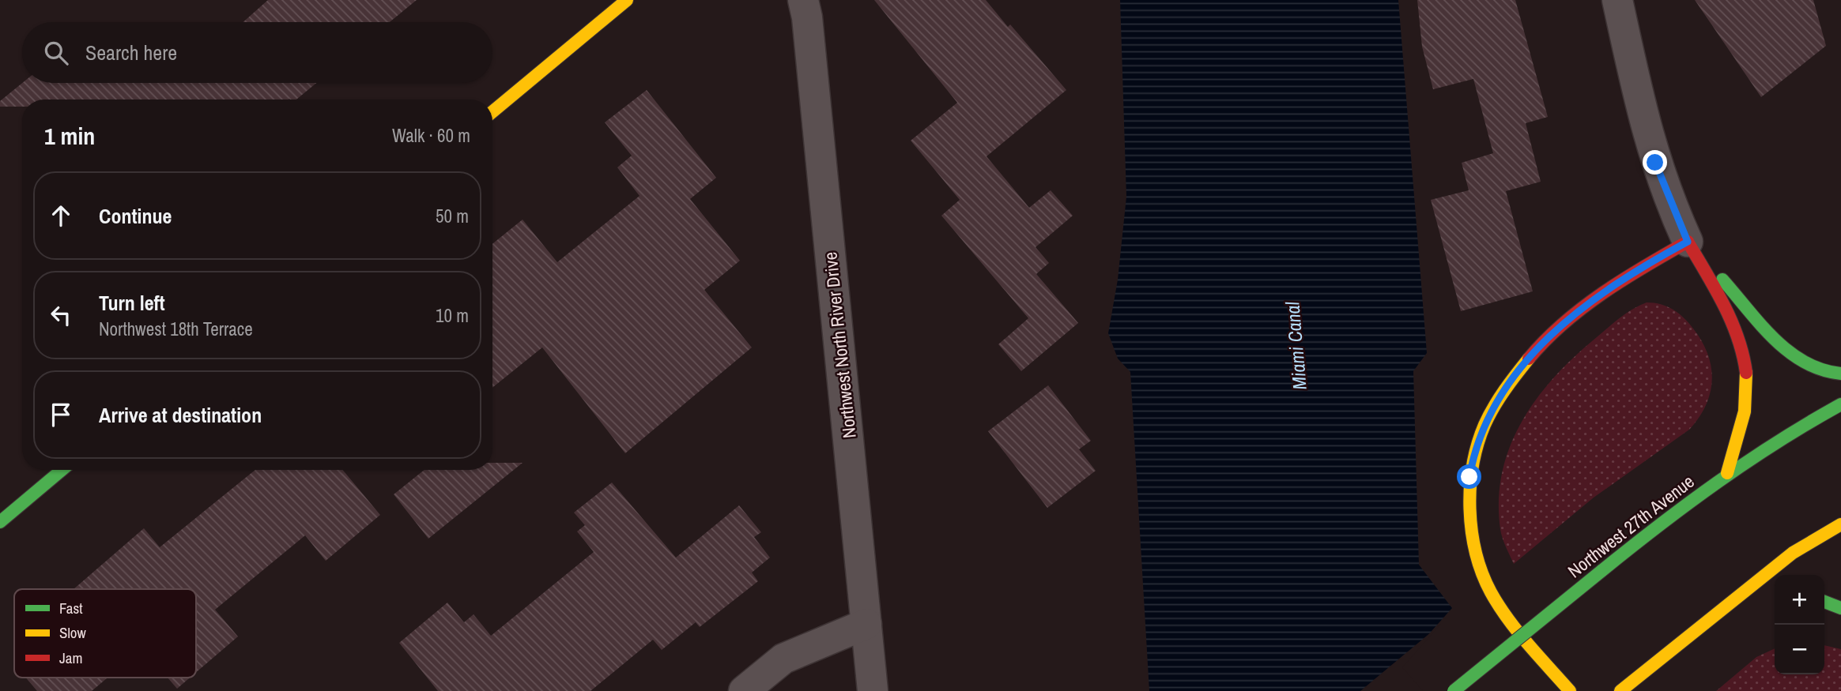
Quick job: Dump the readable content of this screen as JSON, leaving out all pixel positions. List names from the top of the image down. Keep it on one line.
{"streets":{"main road":["Northwest 27th Avenue"],"street":["Northwest North River Drive"]},"water":["Miami Canal"],"legend":["Fast","Slow","Jam"],"page":{"search":"Search here","heading":["1 min","Walk · 60 m"],"list":[["Continue","50 m"],["Turn left","Northwest 18th Terrace","10 m"],"Arrive at destination"],"map_buttons":["+","−"]}}
